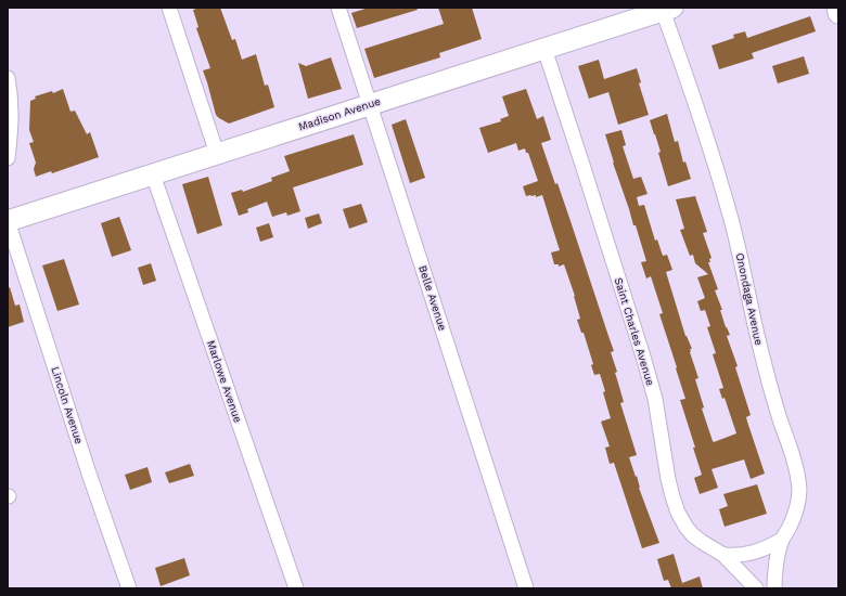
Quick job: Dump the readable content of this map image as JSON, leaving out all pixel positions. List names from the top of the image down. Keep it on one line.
{"streets":{"main road":["Madison Avenue"],"street":["Belle Avenue","Onondaga Avenue","Saint Charles Avenue","Marlowe Avenue","Lincoln Avenue"]},"crossings":[["Madison Avenue","Belle Avenue"],["Madison Avenue","Onondaga Avenue"],["Madison Avenue","Saint Charles Avenue"],["Madison Avenue","Marlowe Avenue"],["Madison Avenue","Lincoln Avenue"]]}
